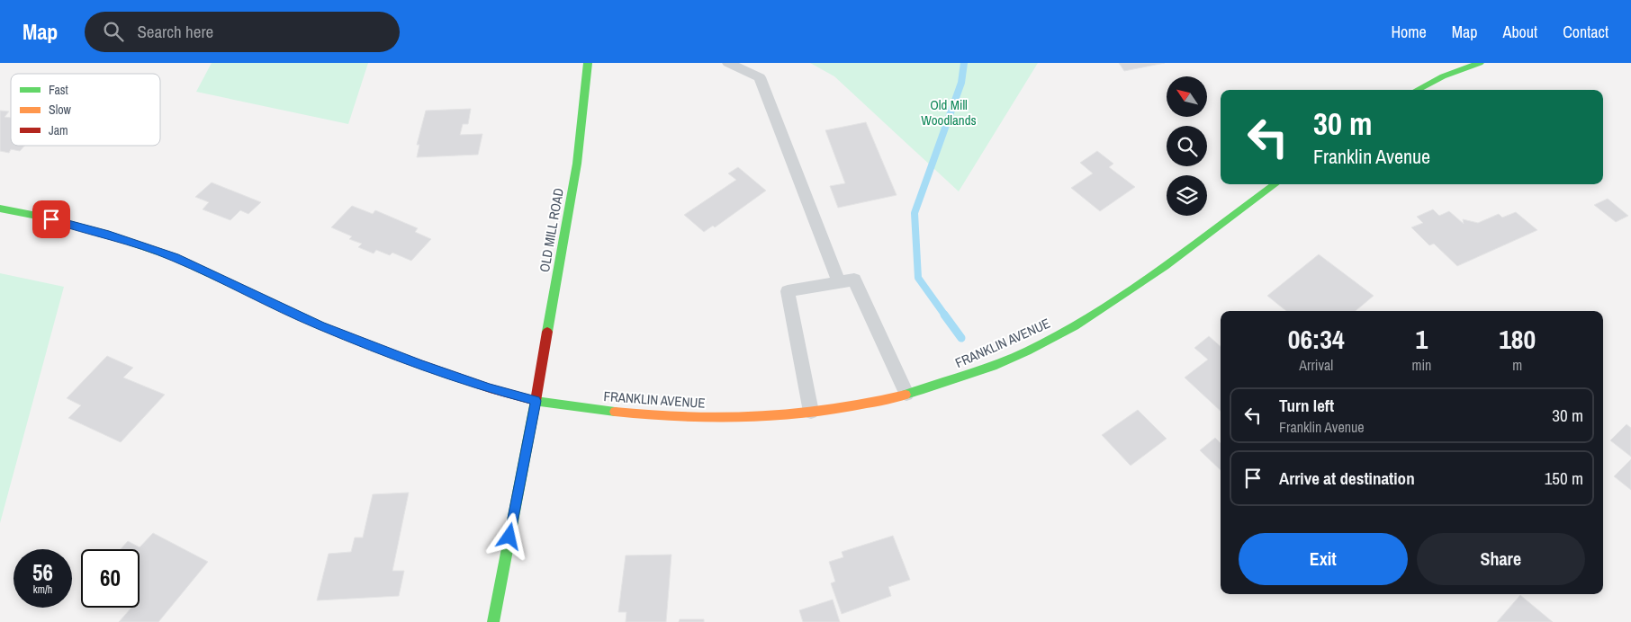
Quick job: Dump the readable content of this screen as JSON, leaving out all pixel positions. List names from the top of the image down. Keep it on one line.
{"streets":{"main road":["OLD MILL ROAD","FRANKLIN AVENUE"]},"crossings":[["OLD MILL ROAD","FRANKLIN AVENUE"]],"parks":["Old Mill Woodlands"],"legend":["Fast","Slow","Jam"],"north":"top left","page":{"header":"Map","search":"Search here","nav":["Home","Map","About","Contact"],"turn":["30 m","Franklin Avenue"],"eta":["06:34","Arrival","1","min","180","m"],"list":[{"name":"Turn left","note":"Franklin Avenue","value":"30 m"},{"name":"Arrive at destination","value":"150 m"}],"buttons":["Exit","Share"],"speed":"56 km/h","limit":"60"}}
